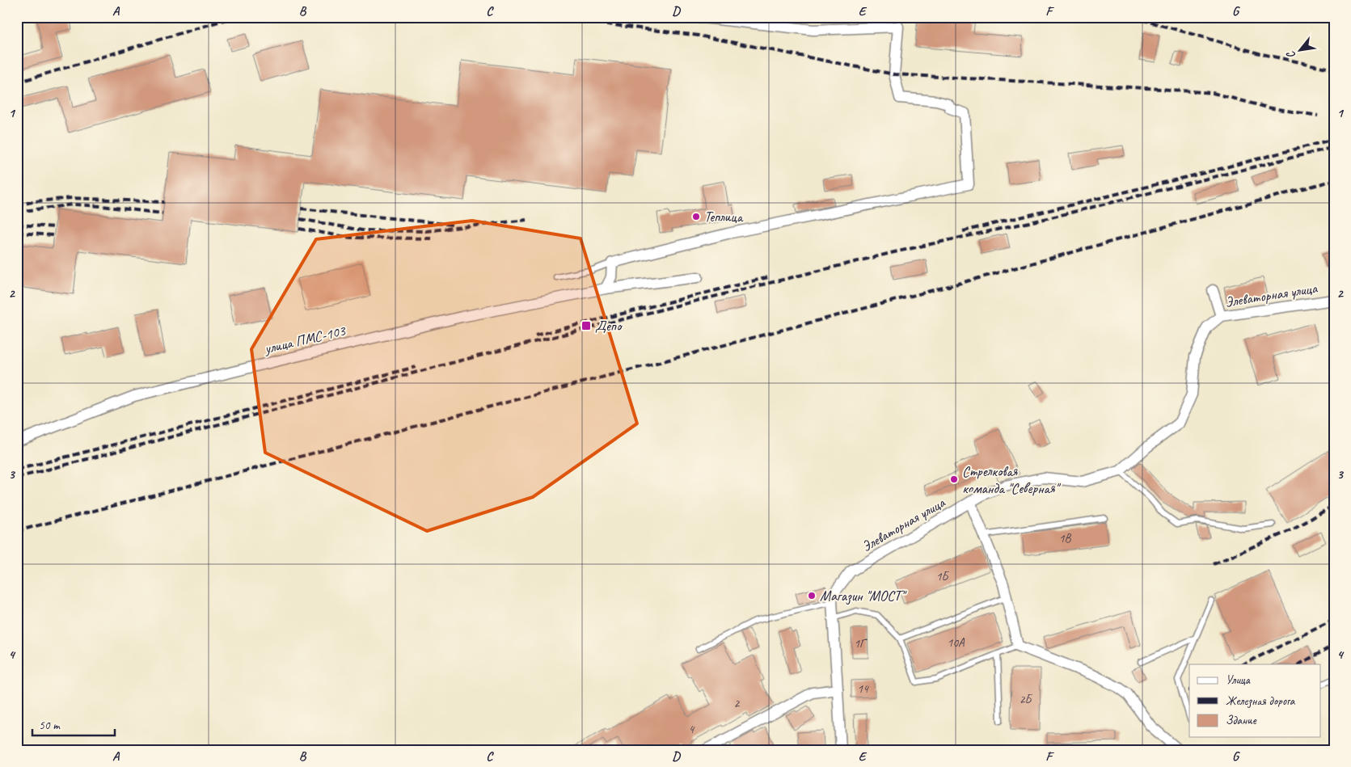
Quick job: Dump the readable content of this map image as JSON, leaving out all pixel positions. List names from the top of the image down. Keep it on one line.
{"streets":{"street":["Элеваторная улица","улица ПМС-103"]},"places":{"other":["Теплица","Стрелковая команда \"Северная\"","Магазин \"МОСТ\""],"transit":["Депо"]},"house_numbers":["1В","1Б","10А","1Г","14","2Б","2","4"],"legend":["Улица","Железная дорога","Здание"],"scale_bar":"50 m","north":"bottom left","grid":{"columns":["A","B","C","D","E","F","G"],"rows":["1","2","3","4"]}}
